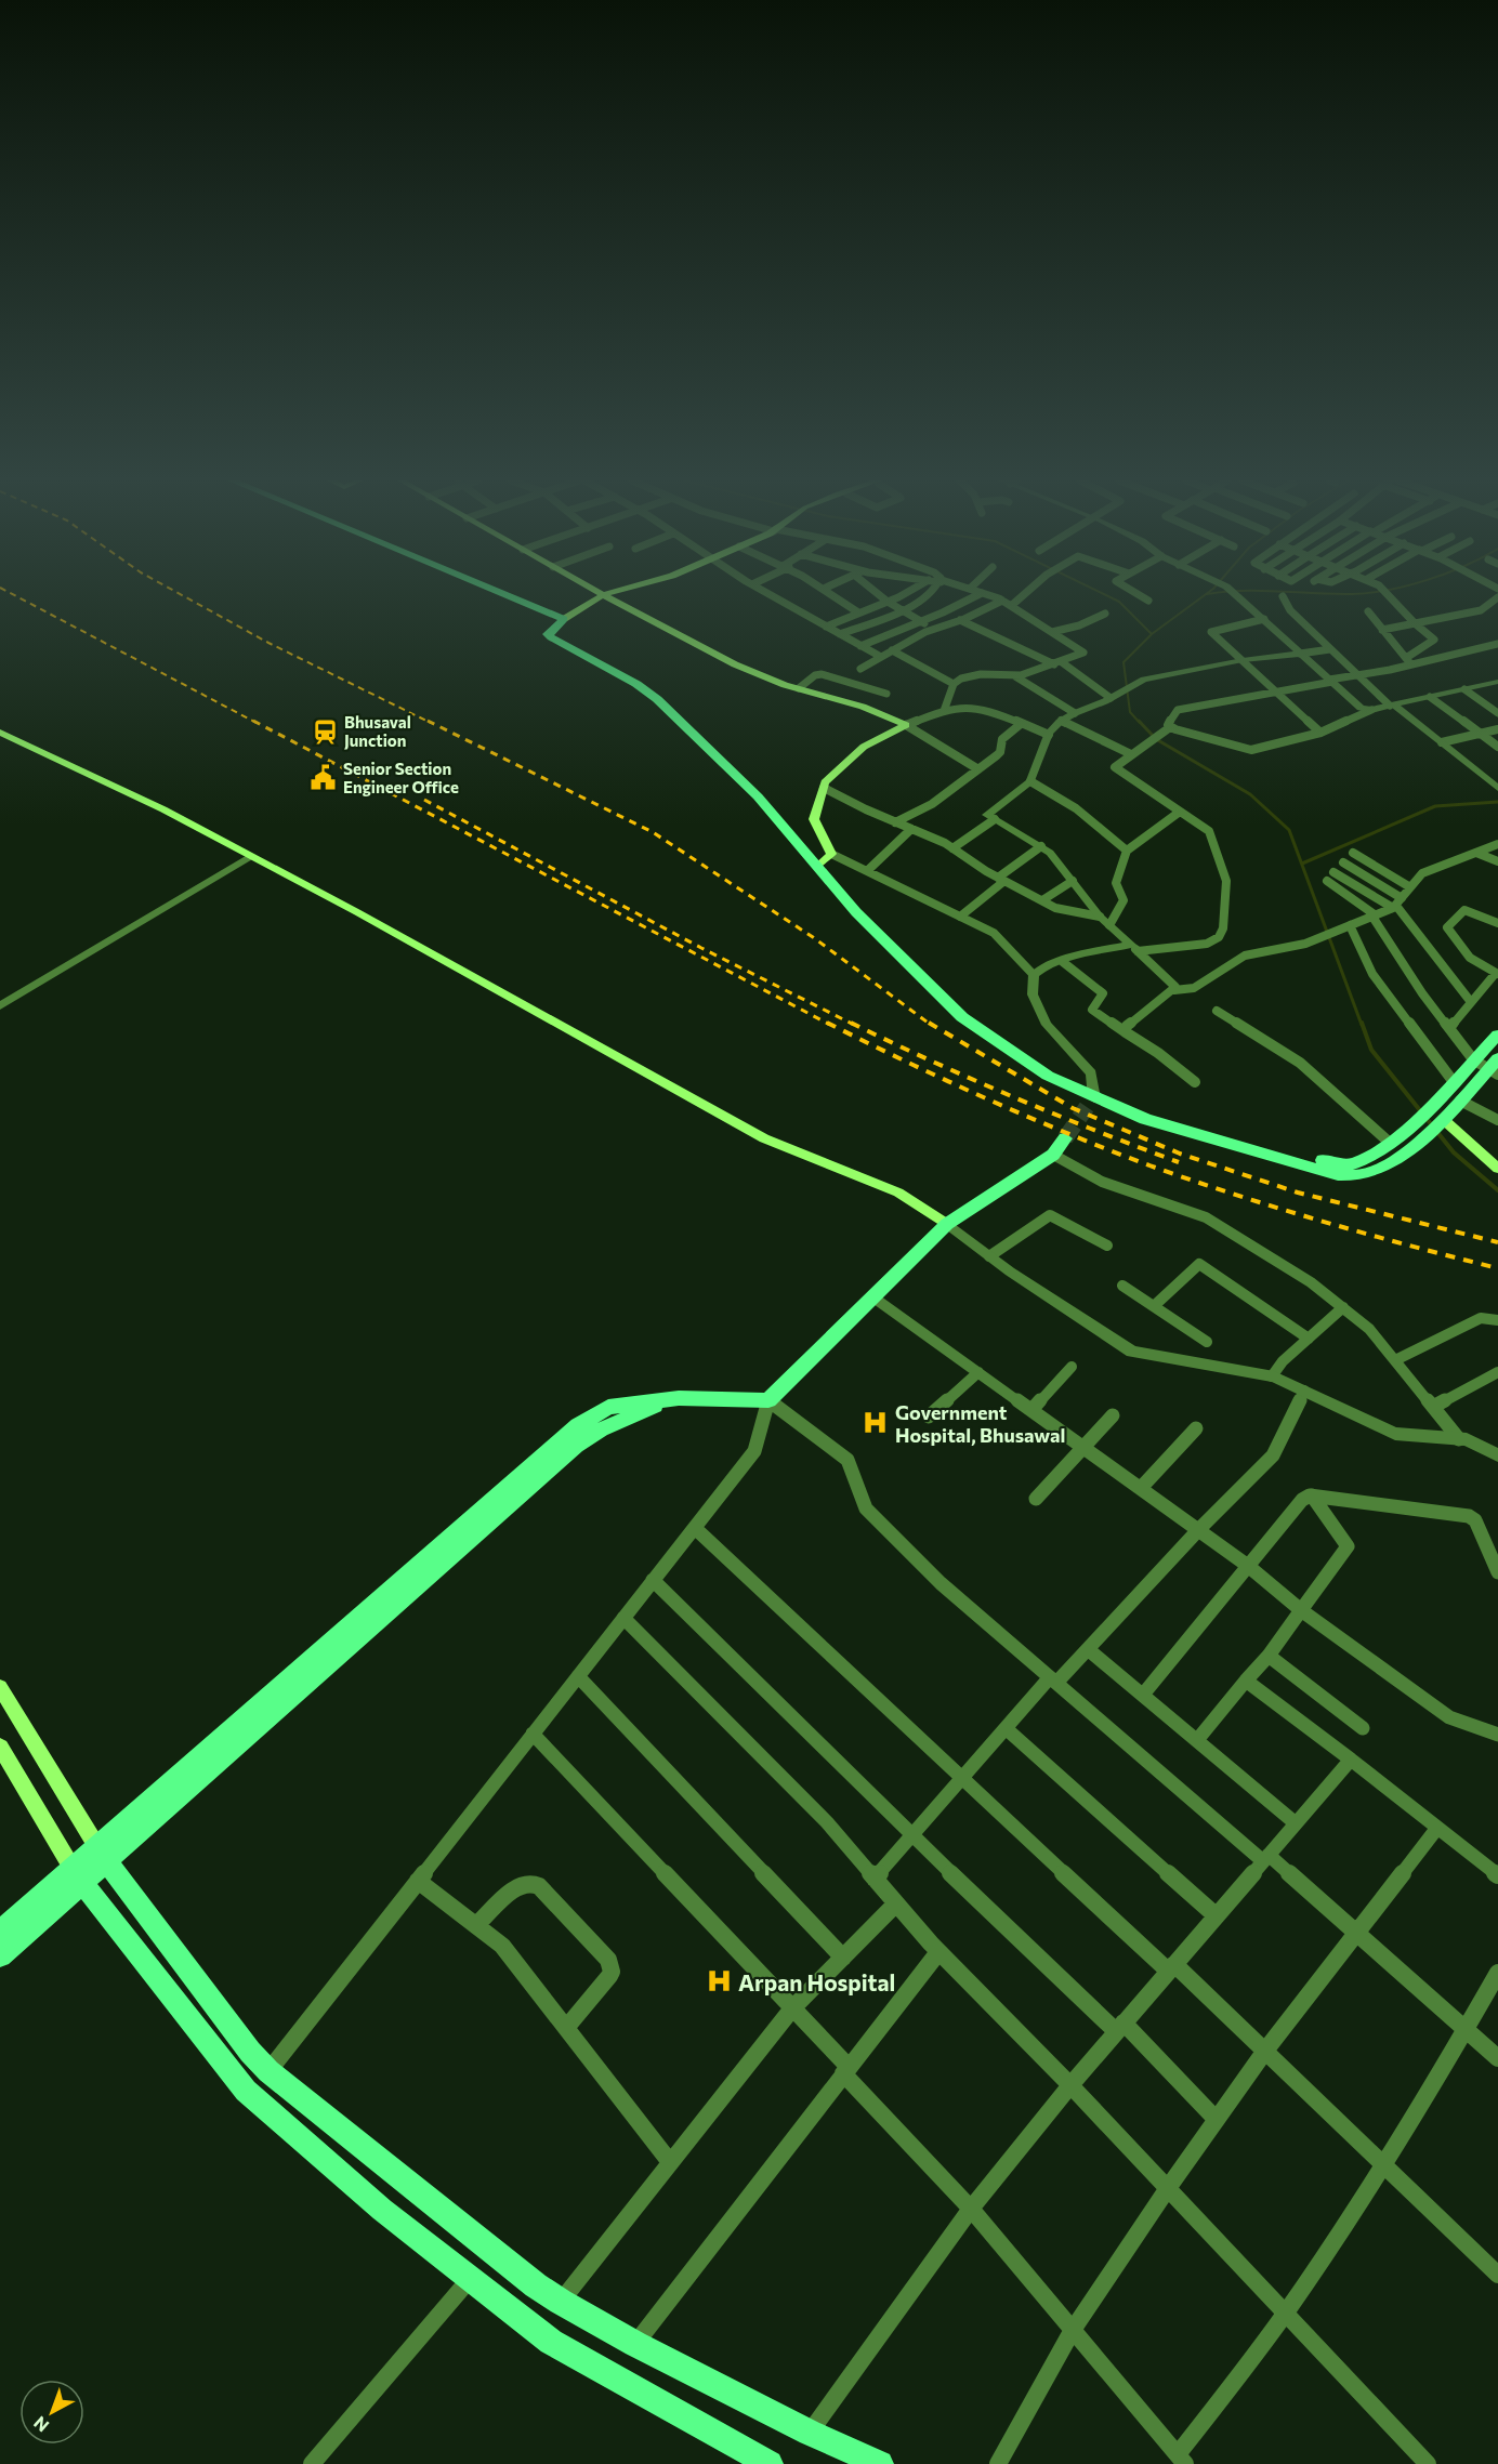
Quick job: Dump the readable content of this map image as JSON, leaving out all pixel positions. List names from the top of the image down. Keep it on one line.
{"places":{"station":["Bhusaval Junction"],"public building":["Senior Section Engineer Office"],"hospital":["Government Hospital, Bhusawal","Arpan Hospital"]},"north":"bottom left"}
